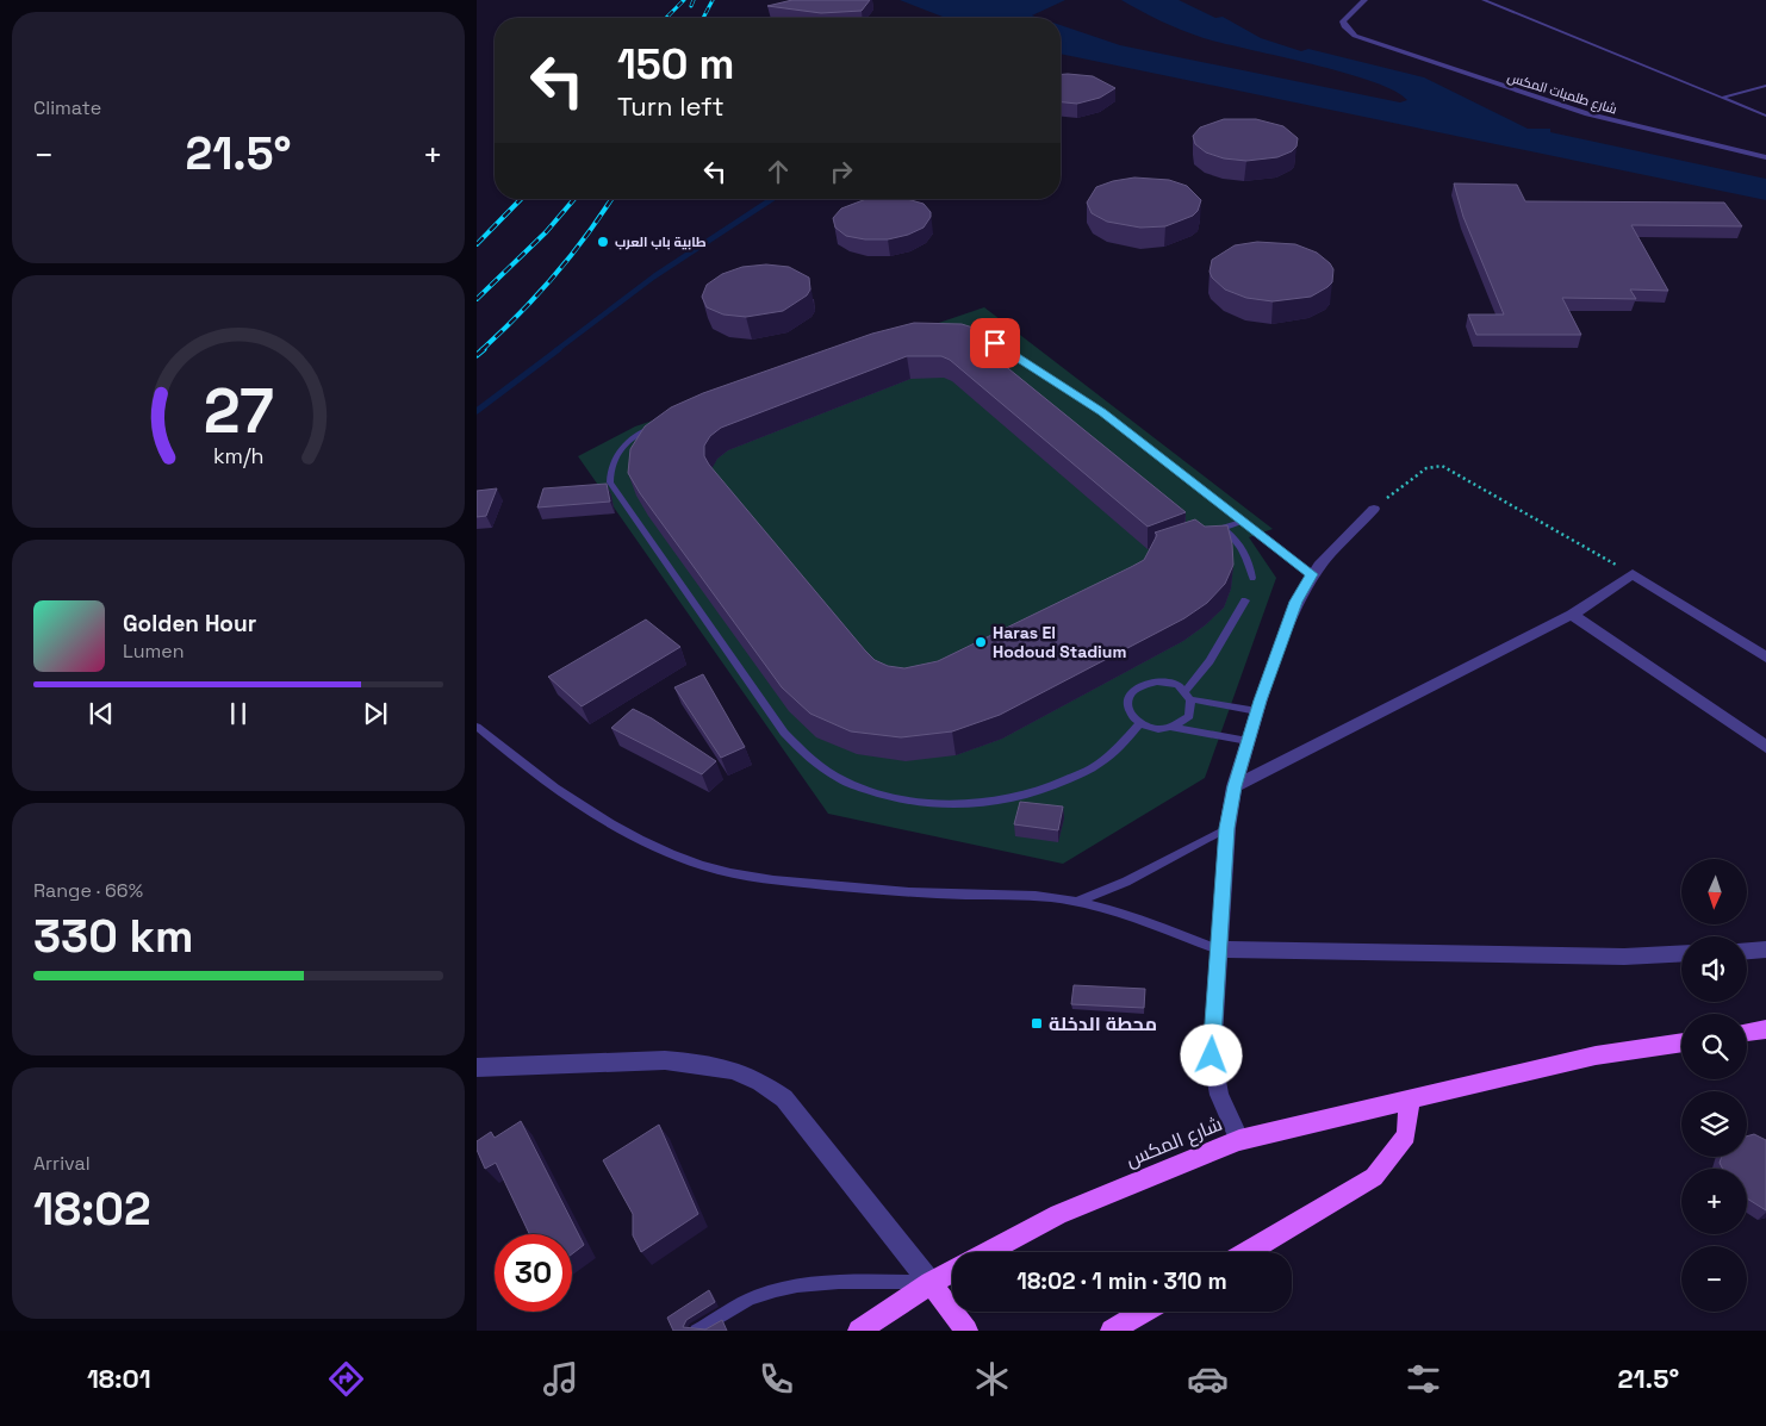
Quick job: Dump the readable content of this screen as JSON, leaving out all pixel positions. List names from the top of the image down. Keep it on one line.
{"streets":{"main road":["شارع المكس"],"street":["شارع طلمبات المكس"]},"places":{"other":["طابية باب العرب","Haras El Hodoud Stadium"],"transit":["محطة الدخلة"]},"north":"bottom","page":{"tile":["Climate",["Range · 66%","330 km"],["Arrival","18:02"]],"turn":["150 m","Turn left"],"heat":["−","21.5°","+"],"song":["Golden Hour","Lumen"],"map_buttons":["+","−"],"limit":"30","trip":"18:02 · 1 min · 310 m","tabs":["18:01","21.5°"],"gauge":["27","km/h"]}}
